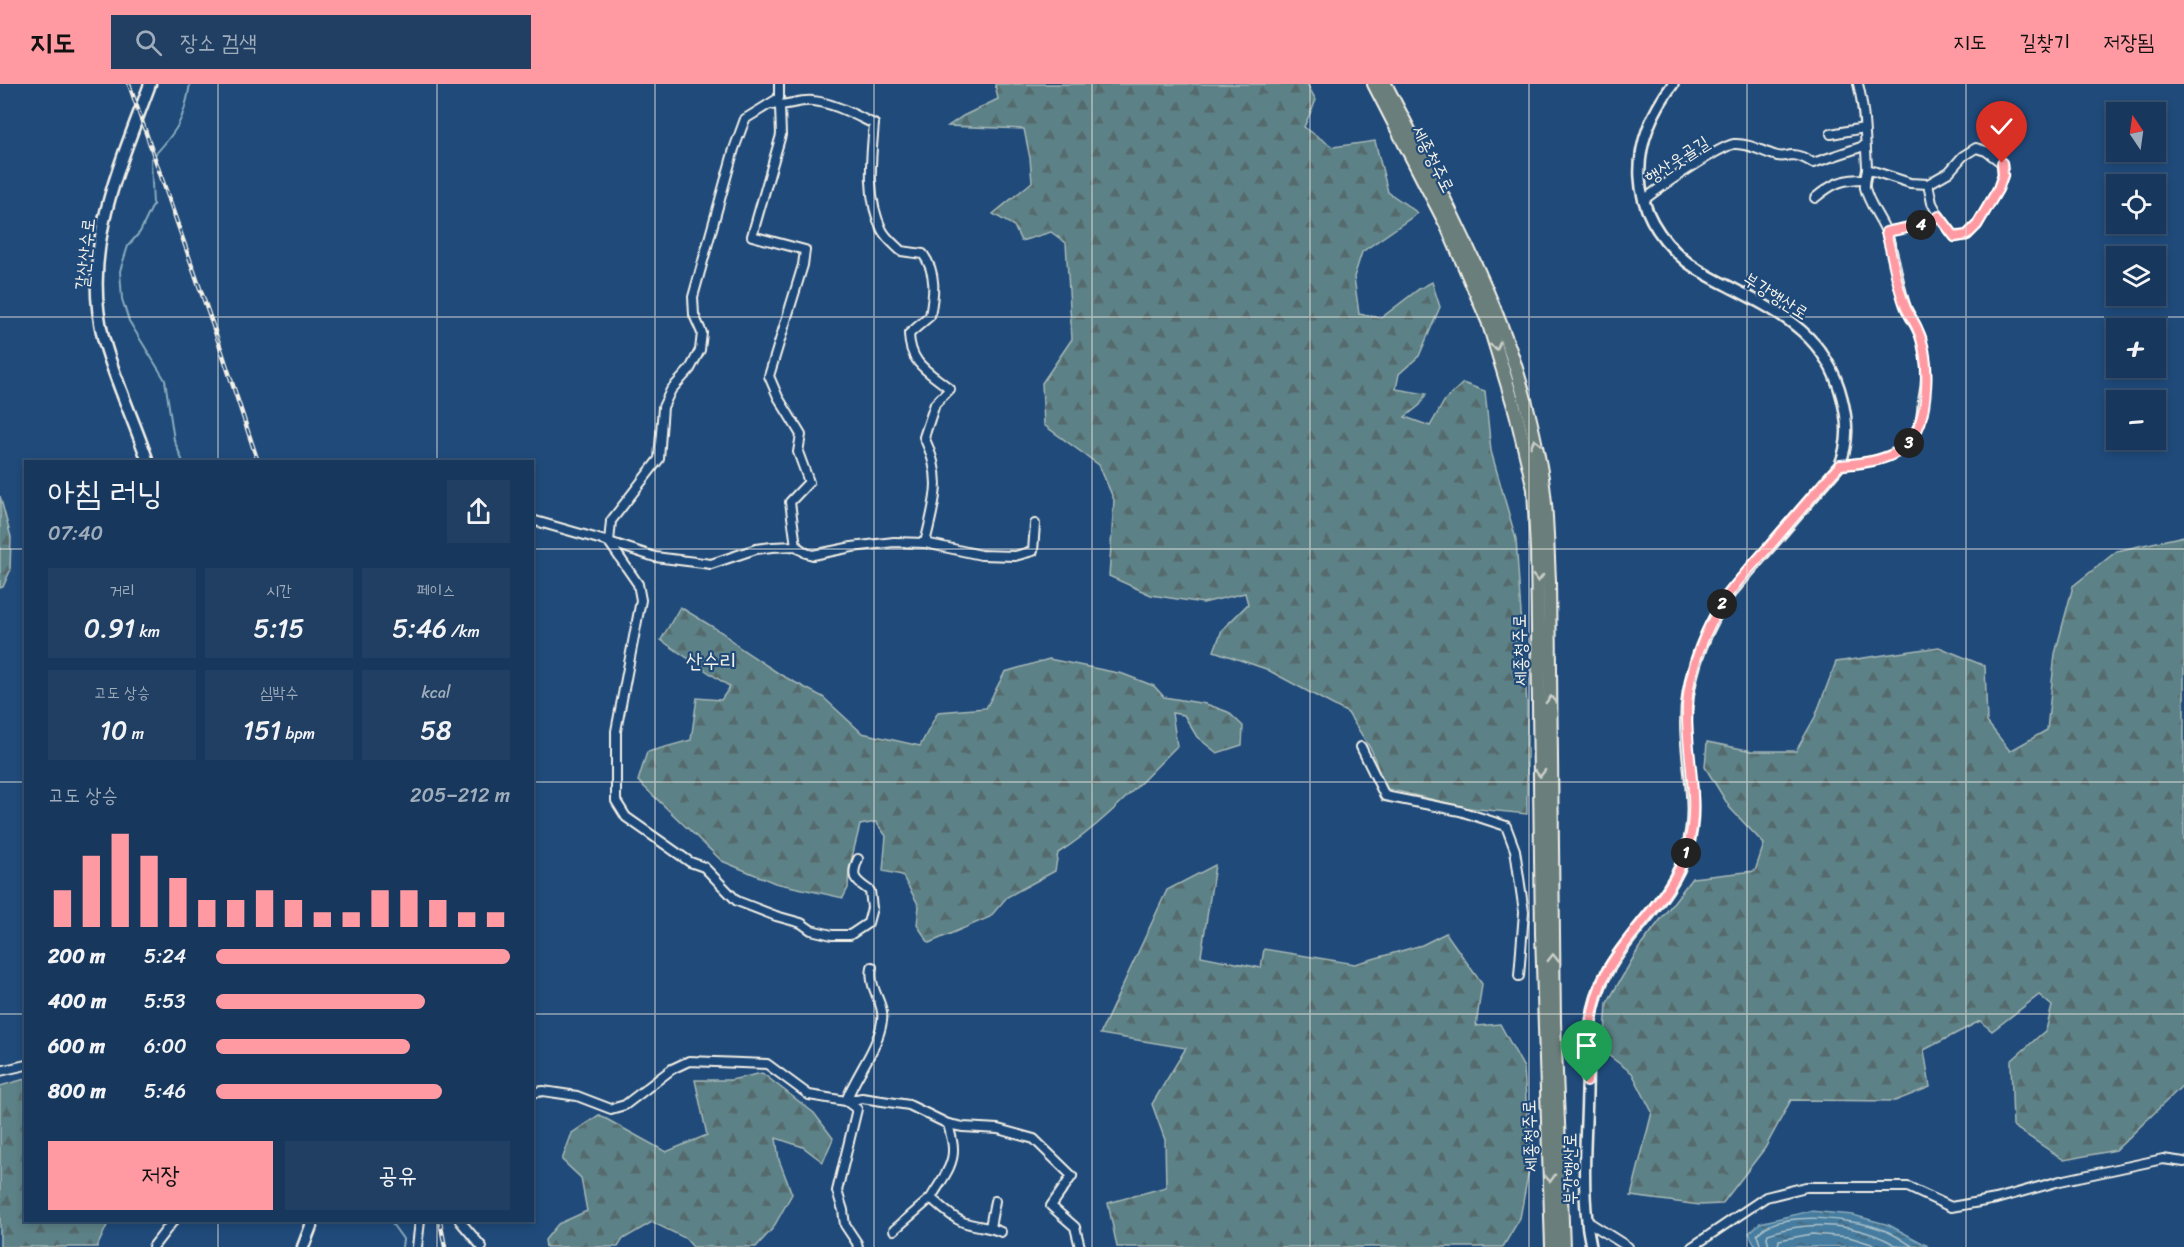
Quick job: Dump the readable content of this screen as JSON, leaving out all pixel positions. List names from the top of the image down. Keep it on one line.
{"streets":{"highway":["세종청주로"],"main road":["갈산산수로"],"street":["행산웃골길","부강행산로"]},"crossings":[["행산웃골길","부강행산로"]],"districts":["산수리"],"north":"top","page":{"header":"지도","search":"장소 검색","nav":["지도","길찾기","저장됨"],"map_buttons":["+","−"],"pins":["4","3","2","1"],"heading":["아침 러닝","07:40"],"stats":[["거리","0.91 km"],["시간","5:15"],["페이스","5:46 /km"],["고도 상승","10 m"],["심박수","151 bpm"],["kcal","58"]],"chart":["고도 상승","205–212 m"],"list":[{"name":"200 m","note":"5:24"},{"name":"400 m","note":"5:53"},{"name":"600 m","note":"6:00"},{"name":"800 m","note":"5:46"}],"buttons":["저장","공유"]}}
